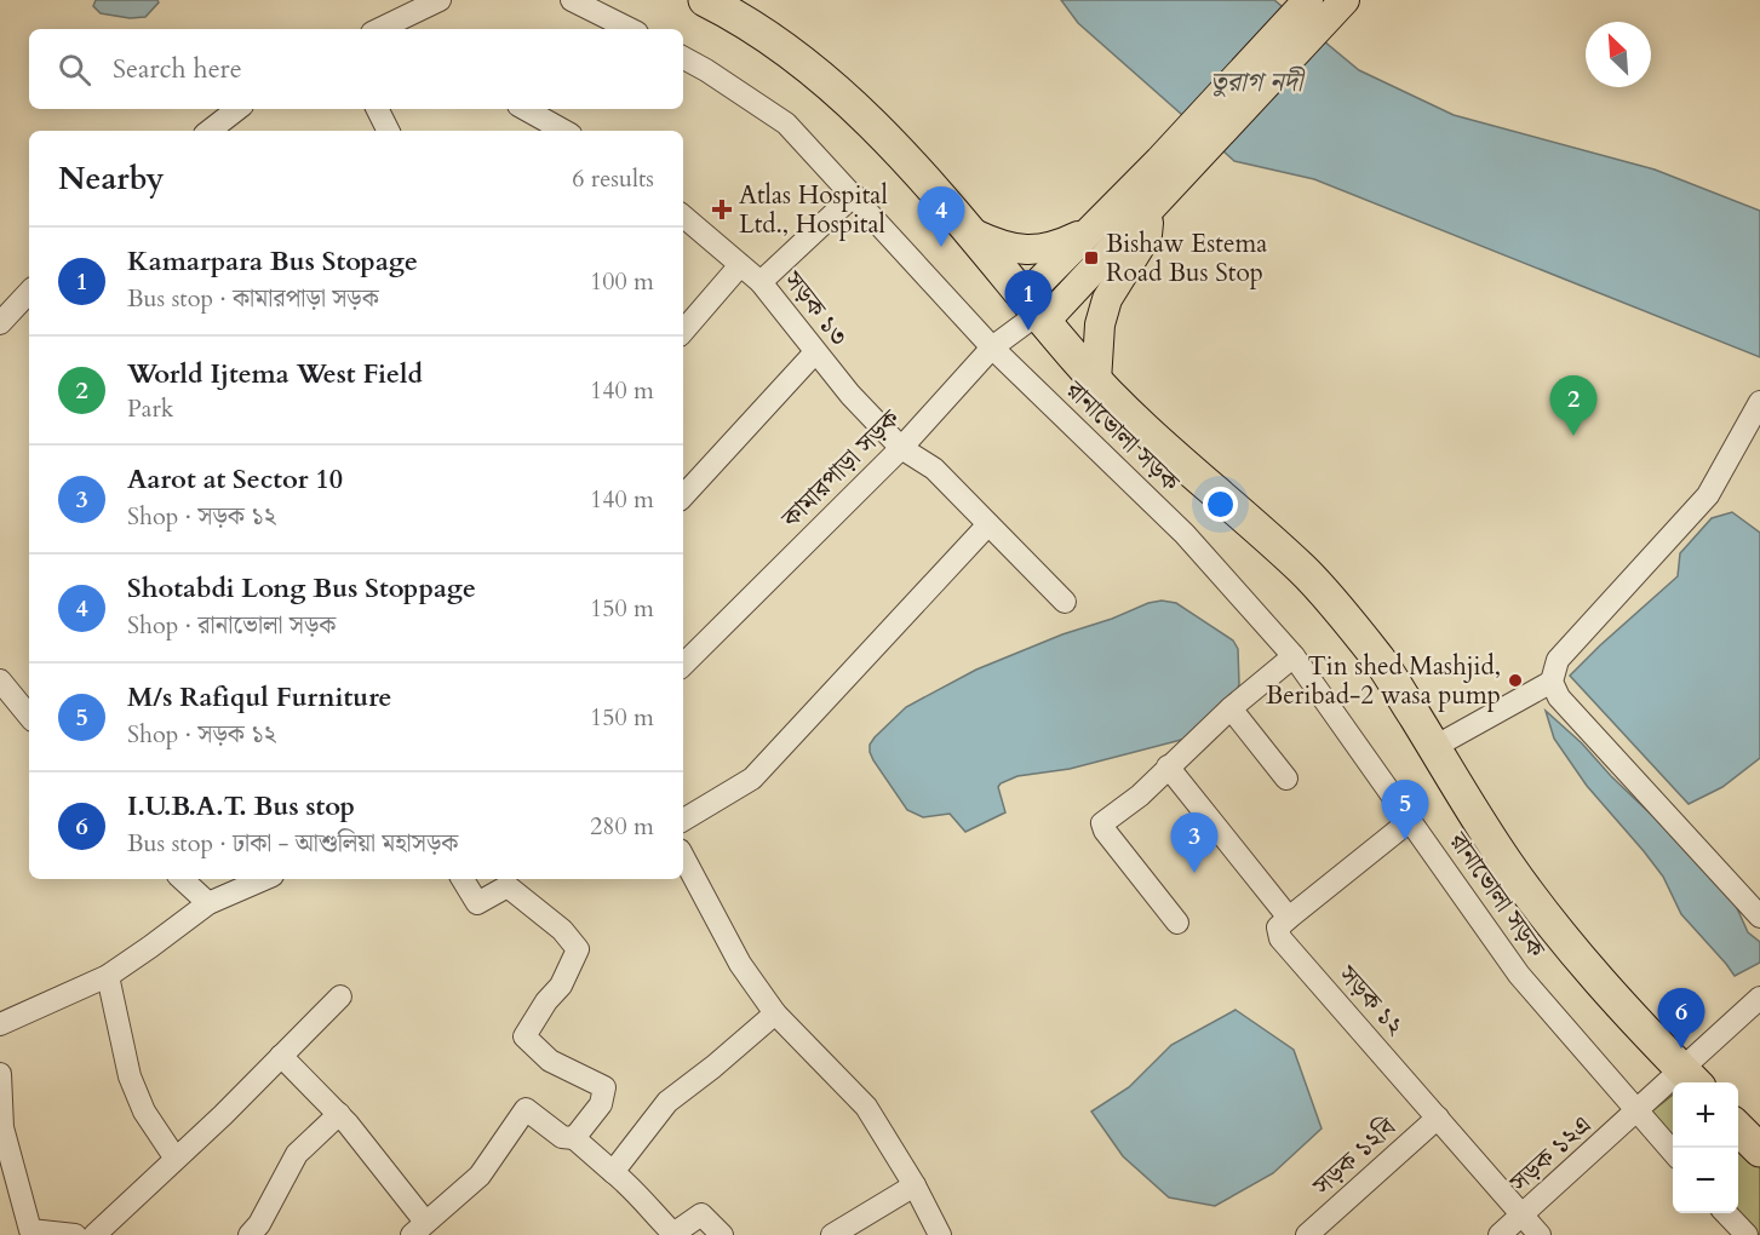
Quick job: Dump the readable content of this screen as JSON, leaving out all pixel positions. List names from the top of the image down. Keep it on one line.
{"streets":{"street":["সড়ক ১৩","রানাভোলা সড়ক","কামারপাড়া সড়ক","সড়ক ১২","সড়ক ১২এ","সড়ক ১২বি"]},"crossings":[["সড়ক ১৩","কামারপাড়া সড়ক"],["রানাভোলা সড়ক","কামারপাড়া সড়ক"],["রানাভোলা সড়ক","সড়ক ১২এ"],["সড়ক ১২","সড়ক ১২এ"],["সড়ক ১২","সড়ক ১২বি"]],"water":["তুরাগ নদী"],"places":{"health":["Atlas Hospital Ltd., Hospital"],"transit":["Bishaw Estema Road Bus Stop"],"other":["Tin shed Mashjid, Beribad-2 wasa pump"]},"north":"top left","page":{"search":"Search here","heading":["Nearby","6 results"],"pins":["4","1","2","5","3","6"],"list":[{"mark":"1","name":"Kamarpara Bus Stopage","note":"Bus stop · কামারপাড়া সড়ক","value":"100 m"},{"mark":"2","name":"World Ijtema West Field","note":"Park","value":"140 m"},{"mark":"3","name":"Aarot at Sector 10","note":"Shop · সড়ক ১২","value":"140 m"},{"mark":"4","name":"Shotabdi Long Bus Stoppage","note":"Shop · রানাভোলা সড়ক","value":"150 m"},{"mark":"5","name":"M/s Rafiqul Furniture","note":"Shop · সড়ক ১২","value":"150 m"},{"mark":"6","name":"I.U.B.A.T. Bus stop","note":"Bus stop · ঢাকা - আশুলিয়া মহাসড়ক","value":"280 m"}],"map_buttons":["+","−"]}}
